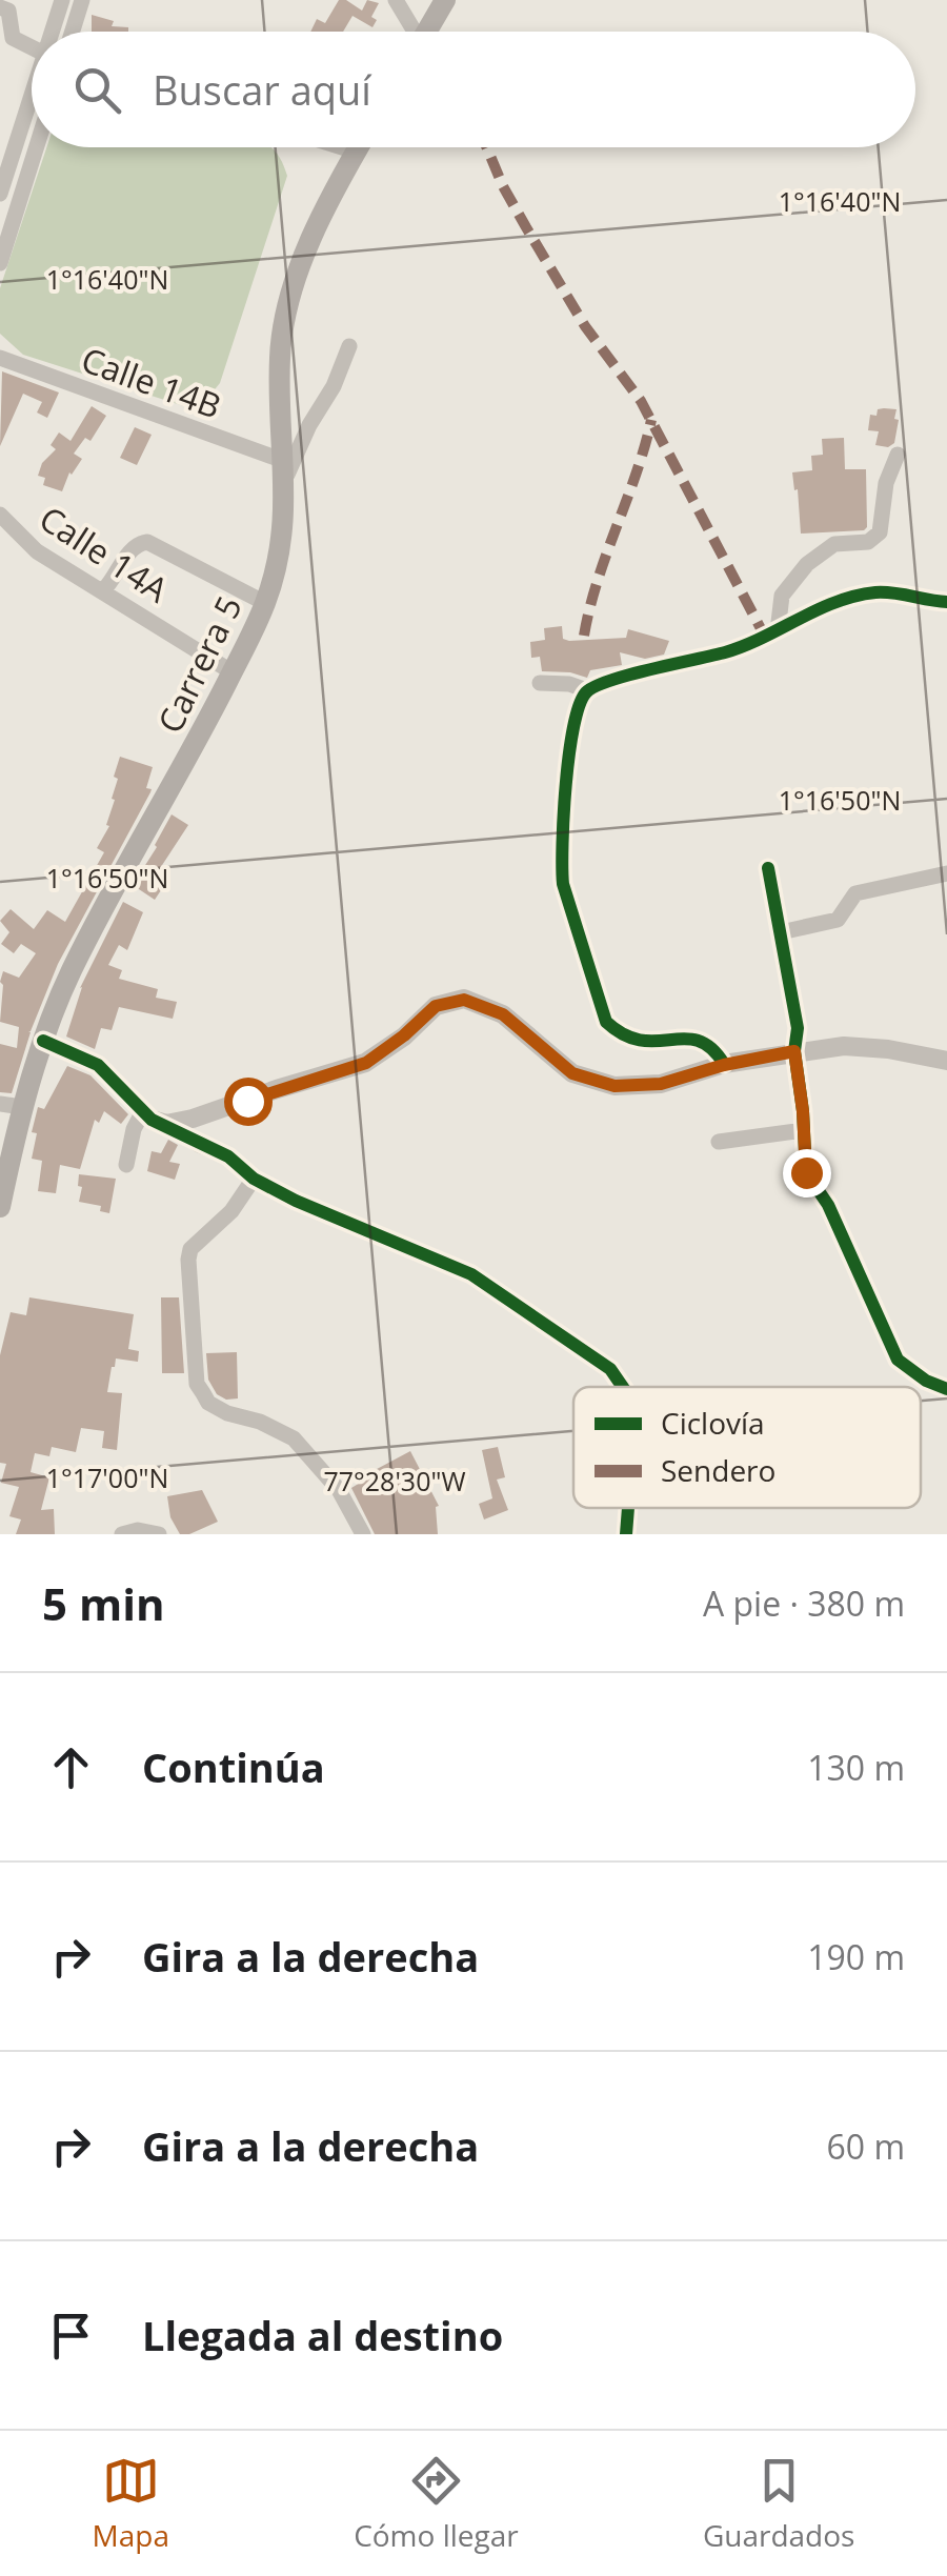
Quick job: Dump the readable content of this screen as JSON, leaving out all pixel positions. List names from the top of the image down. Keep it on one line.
{"streets":{"main road":["Carrera 5"],"street":["Calle 14B","Calle 14A"]},"crossings":[["Calle 14B","Carrera 5"],["Calle 14A","Carrera 5"]],"legend":["Ciclovía","Sendero"],"page":{"search":"Buscar aquí","heading":["5 min","A pie · 380 m"],"list":[["Continúa","130 m"],["Gira a la derecha","190 m"],["Gira a la derecha","60 m"],"Llegada al destino"],"nav":["Mapa","Cómo llegar","Guardados"]},"coordinates":["1°16'40\"N","1°16'50\"N","1°17'00\"N","77°28'30\"W"]}
